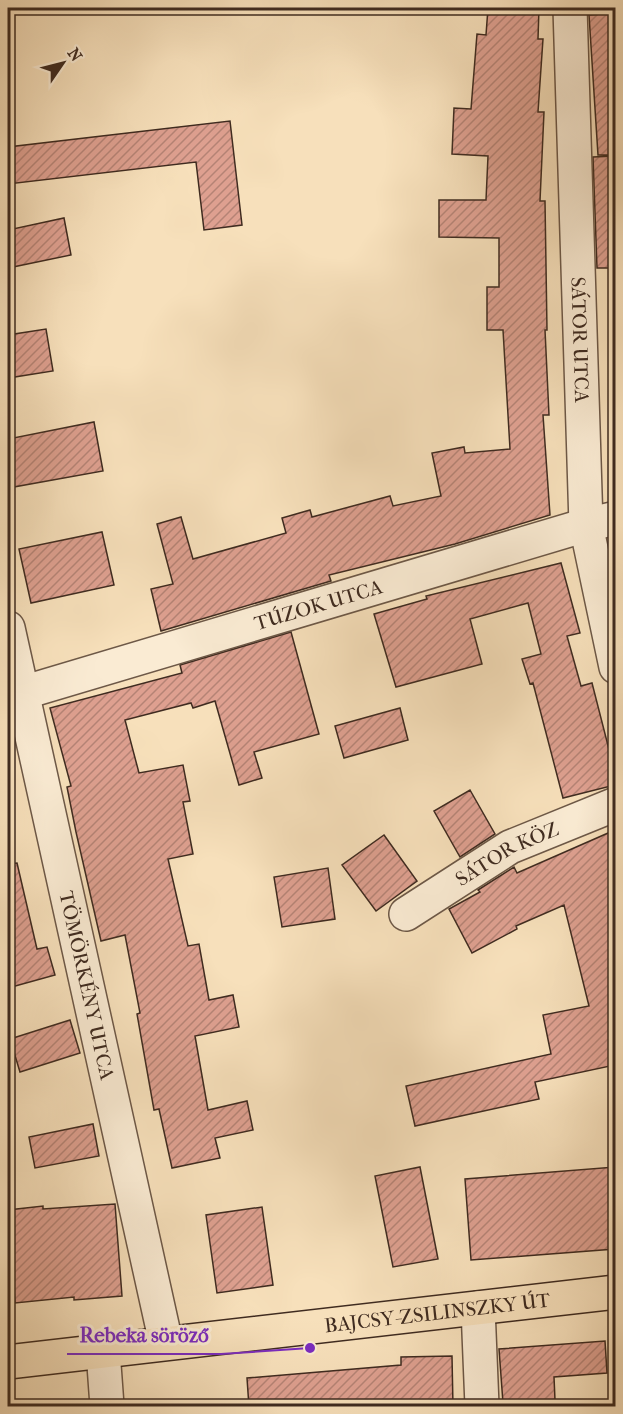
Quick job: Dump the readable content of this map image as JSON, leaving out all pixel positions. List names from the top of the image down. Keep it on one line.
{"streets":{"main road":["BAJCSY-ZSILINSZKY ÚT"],"street":["SÁTOR UTCA","TÚZOK UTCA","SÁTOR KÖZ","TÖMÖRKÉNY UTCA"]},"crossings":[["SÁTOR UTCA","TÚZOK UTCA"],["TÚZOK UTCA","TÖMÖRKÉNY UTCA"],["TÖMÖRKÉNY UTCA","BAJCSY-ZSILINSZKY ÚT"]],"places":["Rebeka söröző"],"north":"top right"}
